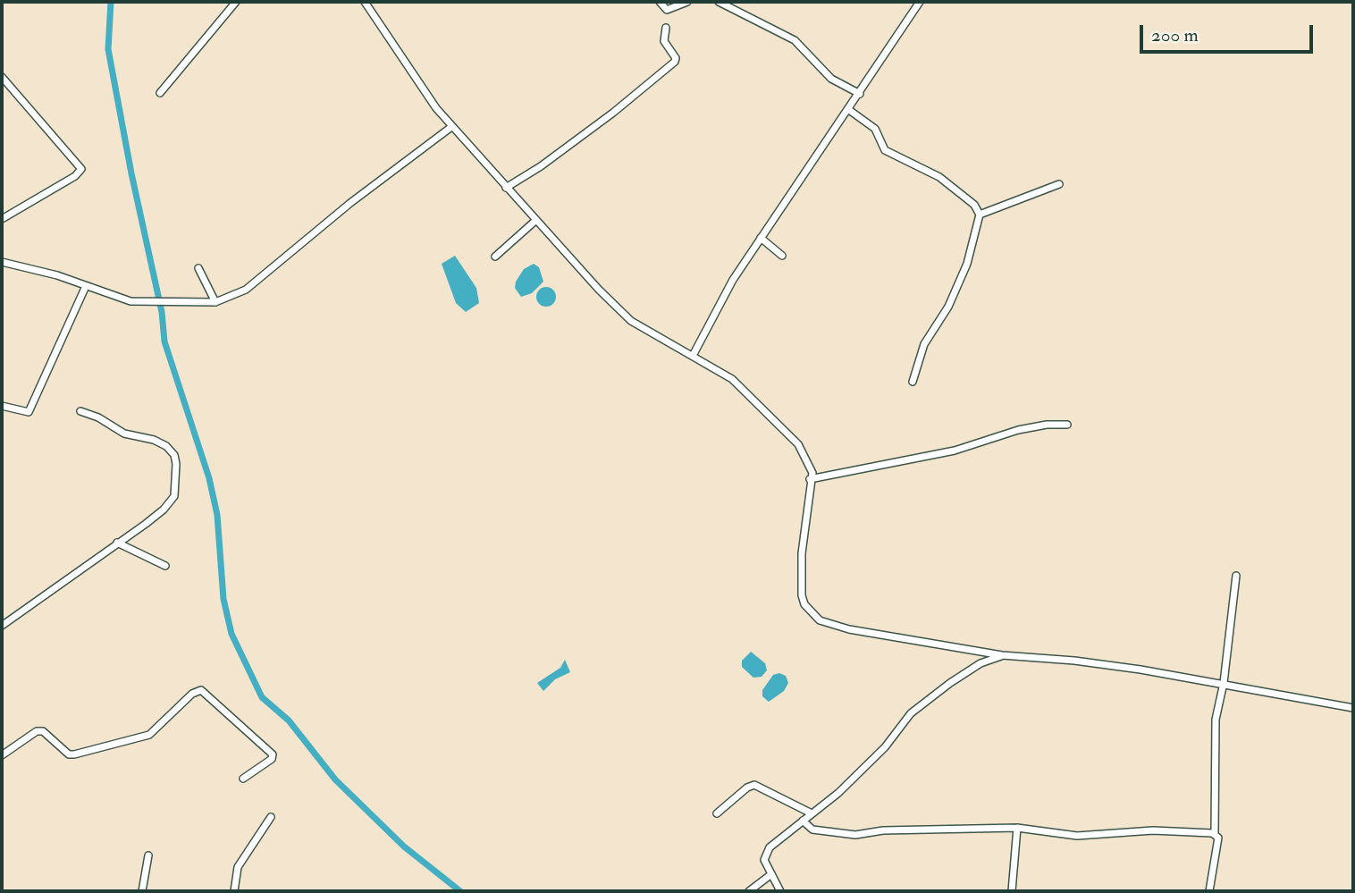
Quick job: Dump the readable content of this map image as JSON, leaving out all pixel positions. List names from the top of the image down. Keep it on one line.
{"scale_bar":"200 m"}
